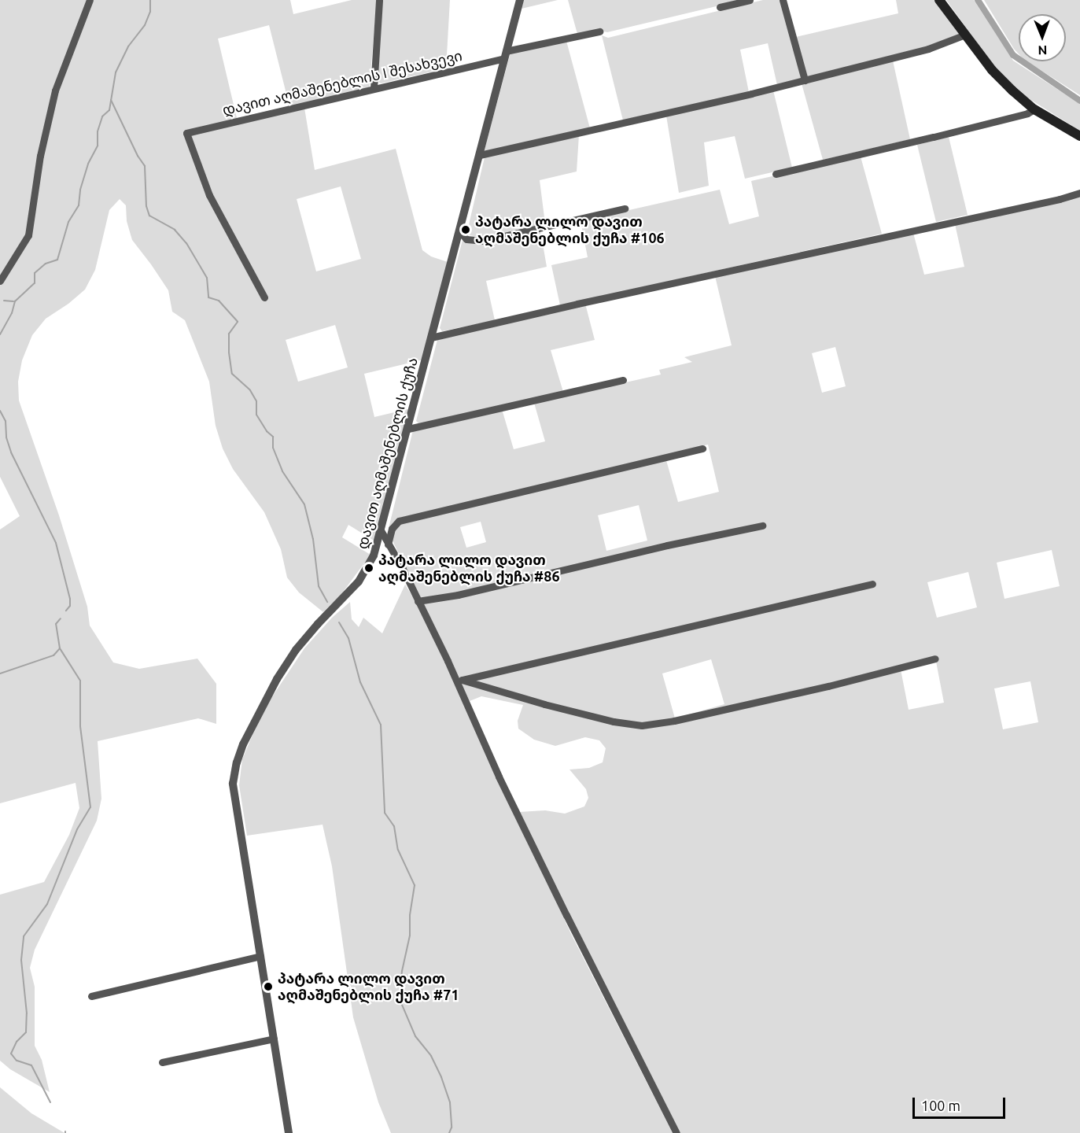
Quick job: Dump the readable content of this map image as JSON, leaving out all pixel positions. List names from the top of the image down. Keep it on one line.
{"streets":{"street":["დავით აღმაშენებლის I შესახვევი","დავით აღმაშენებლის ქუჩა"]},"crossings":[["დავით აღმაშენებლის I შესახვევი","დავით აღმაშენებლის ქუჩა"]],"places":["პატარა ლილო დავით აღმაშენებლის ქუჩა #106","პატარა ლილო დავით აღმაშენებლის ქუჩა #86","პატარა ლილო დავით აღმაშენებლის ქუჩა #71"],"scale_bar":"100 m","north":"bottom"}
